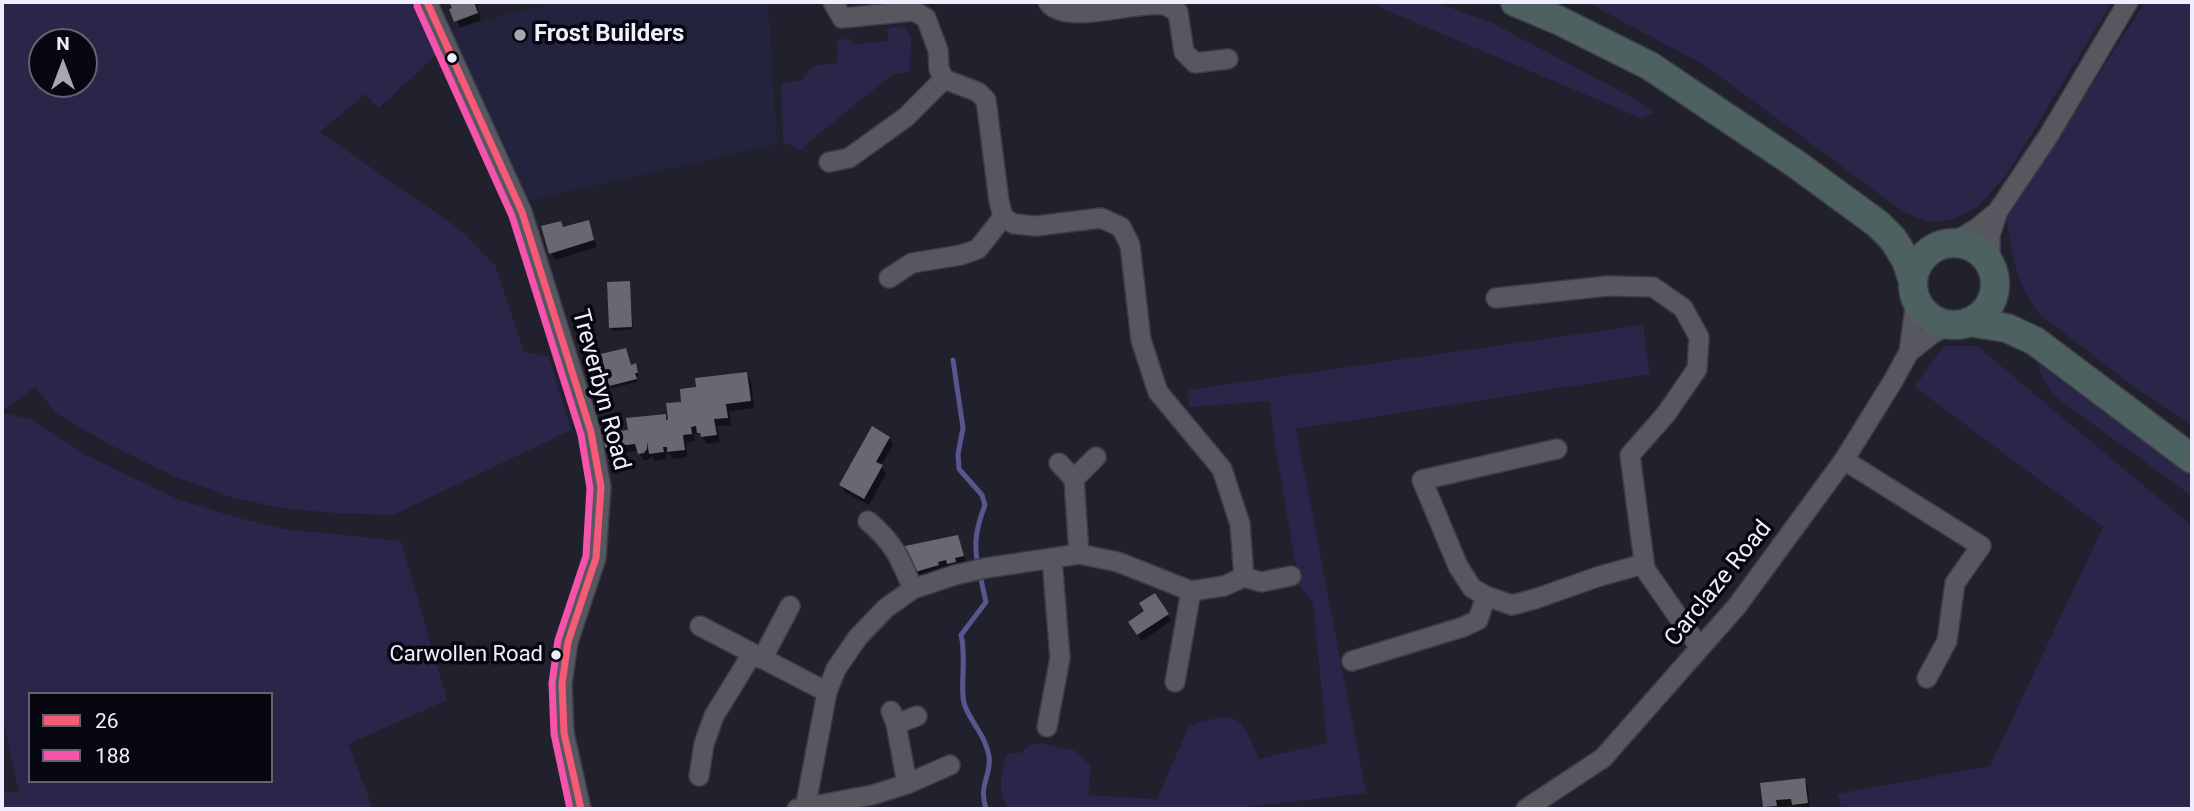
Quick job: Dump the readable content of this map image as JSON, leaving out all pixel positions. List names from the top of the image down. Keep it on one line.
{"streets":{"street":["Treverbyn Road","Carclaze Road"]},"places":["Frost Builders","Carwollen Road"],"lines":["transit line 26","transit line 188"],"legend":["26","188"],"north":"top"}
